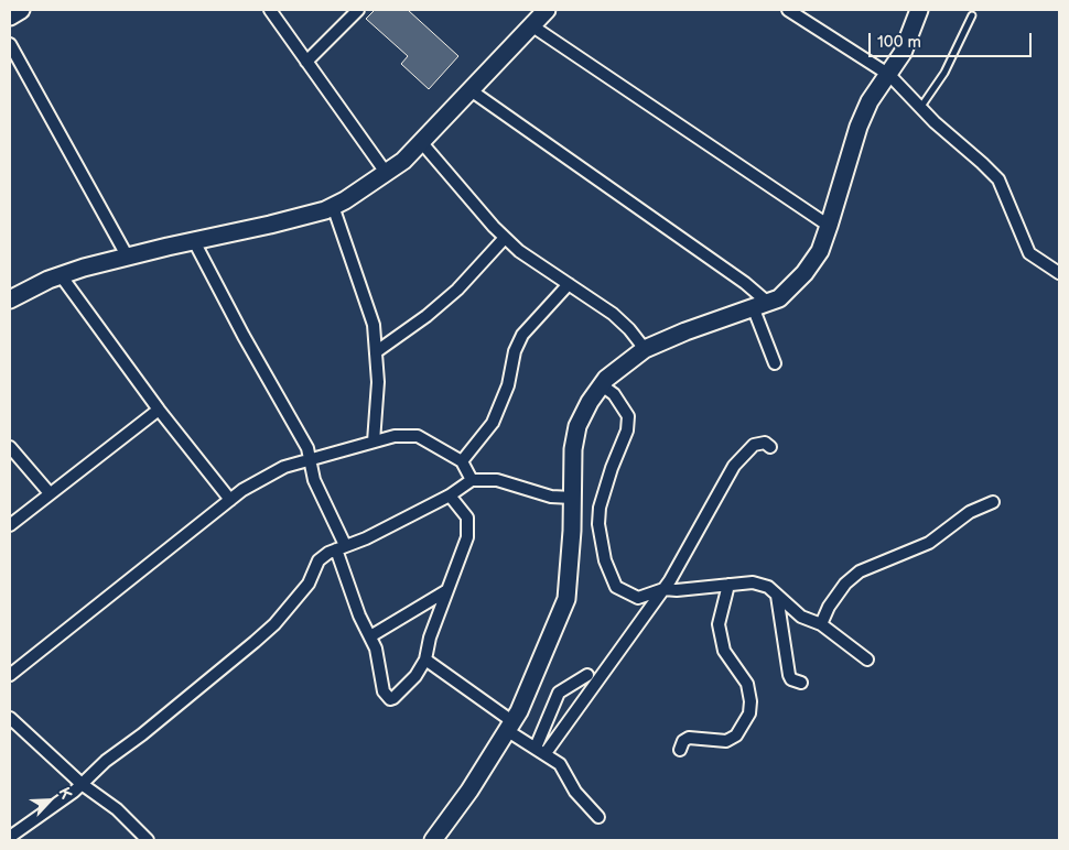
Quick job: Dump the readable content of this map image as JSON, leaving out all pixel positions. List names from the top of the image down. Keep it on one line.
{"scale_bar":"100 m","north":"top right"}
